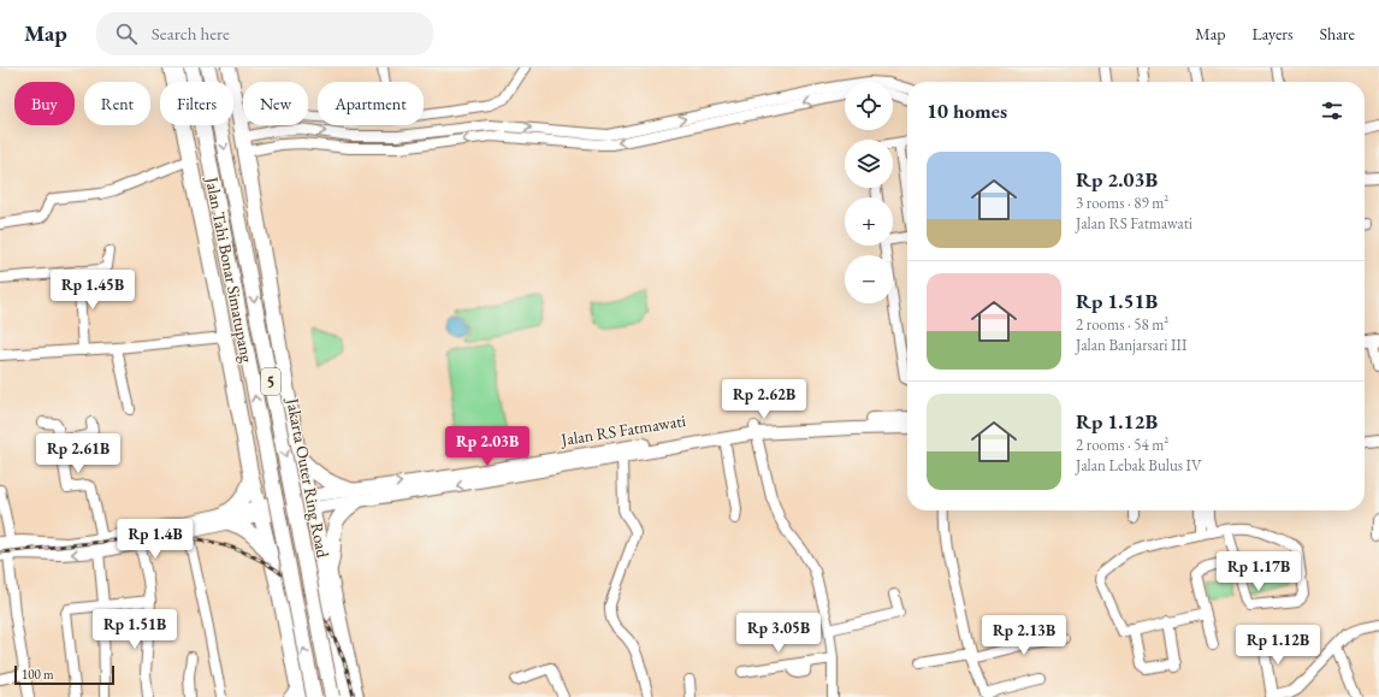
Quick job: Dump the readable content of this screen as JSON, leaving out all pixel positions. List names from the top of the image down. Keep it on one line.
{"streets":{"highway":["Jalan Tahi Bonar Simatupang","5","Jakarta Outer Ring Road"],"main road":["Jalan RS Fatmawati"]},"crossings":[["Jalan Tahi Bonar Simatupang","Jalan RS Fatmawati"]],"scale_bar":"100 m","page":{"header":"Map","search":"Search here","nav":["Map","Layers","Share"],"map_buttons":["+","−"],"chip":["Buy","Rent","Filters","New","Apartment"],"heading":"10 homes","list":[{"name":"Rp 2.03B","note":"3 rooms · 89 m² · Jalan RS Fatmawati"},{"name":"Rp 1.51B","note":"2 rooms · 58 m² · Jalan Banjarsari III"},{"name":"Rp 1.12B","note":"2 rooms · 54 m² · Jalan Lebak Bulus IV"}],"price":["Rp 1.45B","Rp 2.62B","Rp 2.03B","Rp 2.61B","Rp 1.4B","Rp 1.17B","Rp 1.51B","Rp 3.05B","Rp 2.13B","Rp 1.12B"],"scale":"100 m"}}
